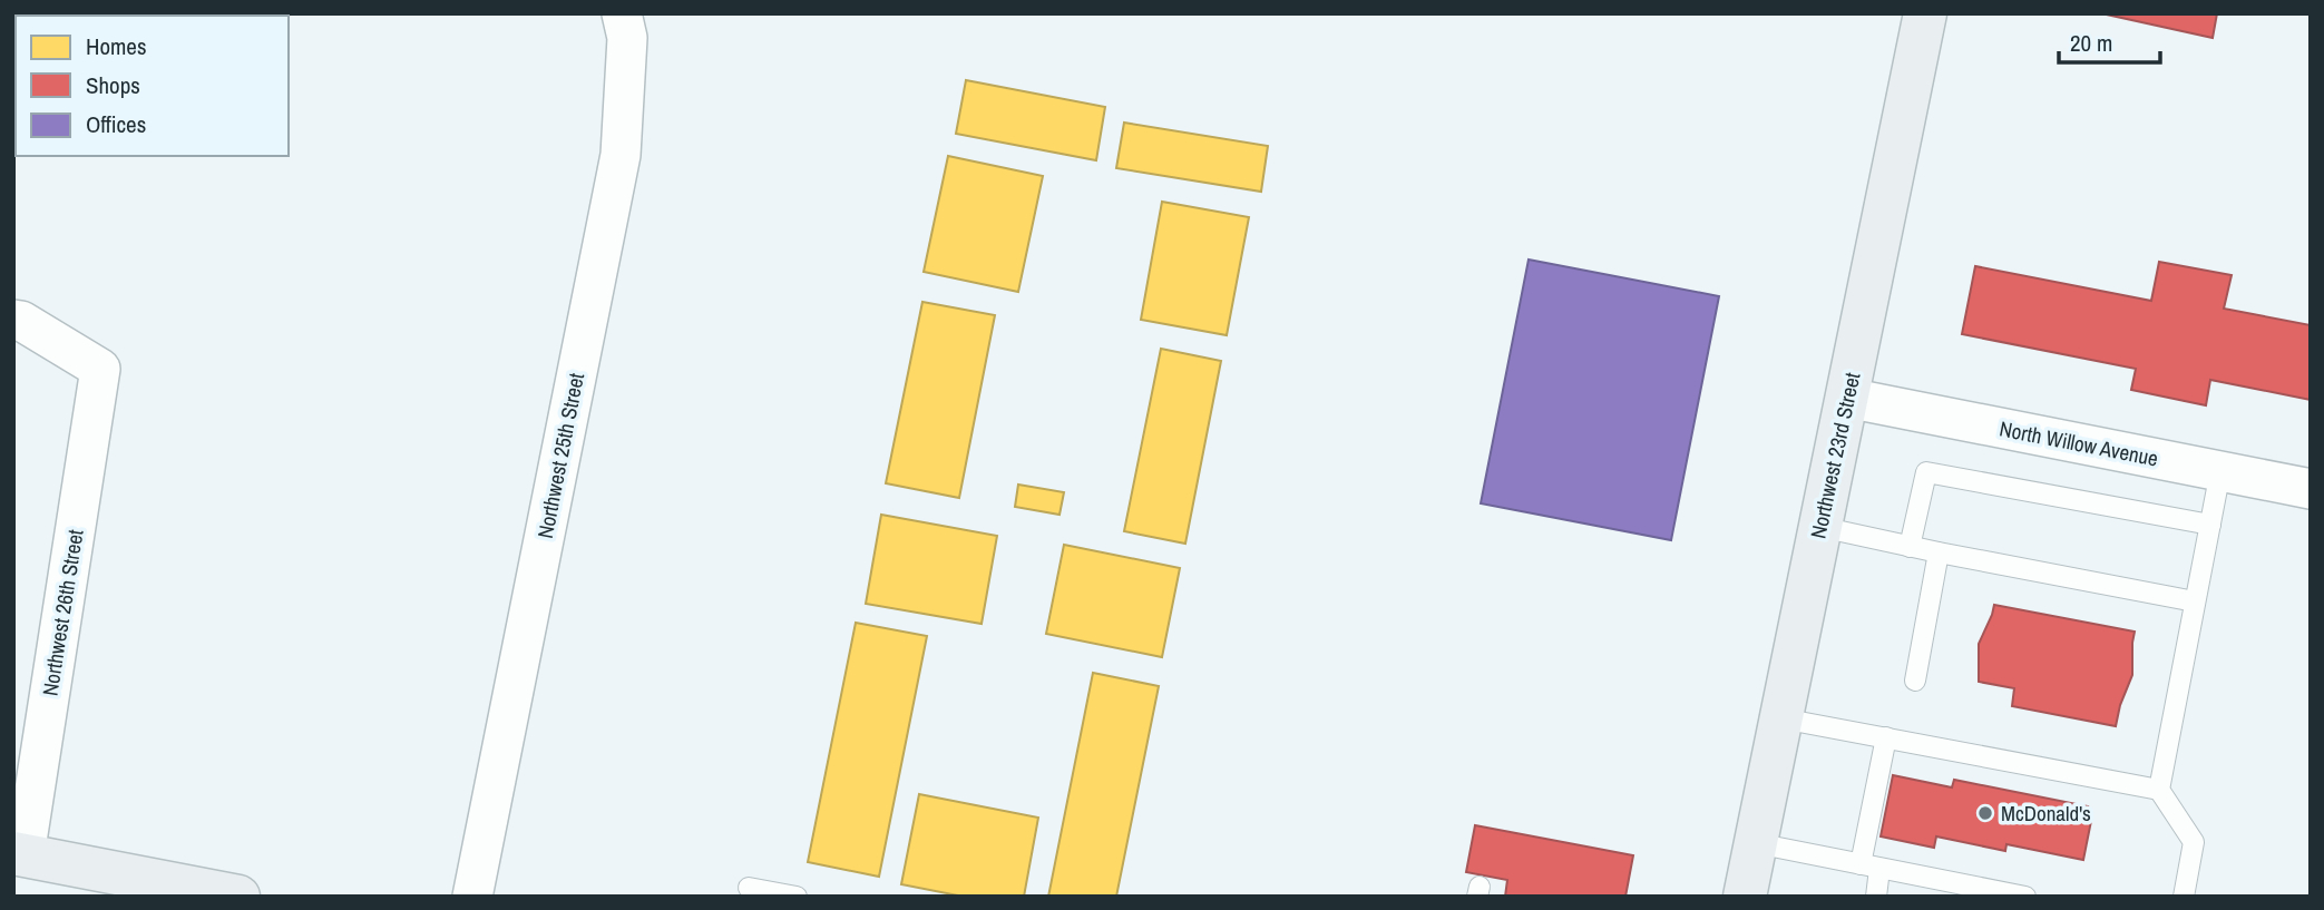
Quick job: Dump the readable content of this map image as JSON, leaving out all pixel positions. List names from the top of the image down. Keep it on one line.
{"streets":{"main road":["Northwest 23rd Street"],"street":["North Willow Avenue","Northwest 25th Street","Northwest 26th Street"]},"crossings":[["North Willow Avenue","Northwest 23rd Street"]],"places":["McDonald's"],"legend":["Homes","Shops","Offices"],"scale_bar":"20 m"}
